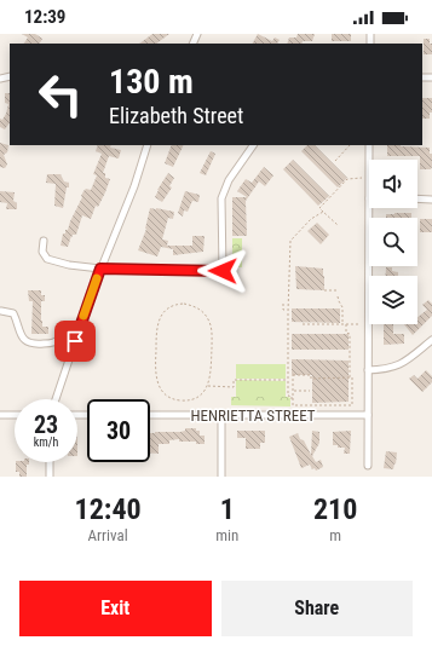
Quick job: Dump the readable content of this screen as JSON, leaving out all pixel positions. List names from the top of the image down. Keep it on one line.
{"streets":{"street":["HENRIETTA STREET"]},"page":{"status":"12:39","turn":["130 m","Elizabeth Street"],"speed":"23 km/h","limit":"30","eta":["12:40","Arrival","1","min","210","m"],"buttons":["Exit","Share"]}}
